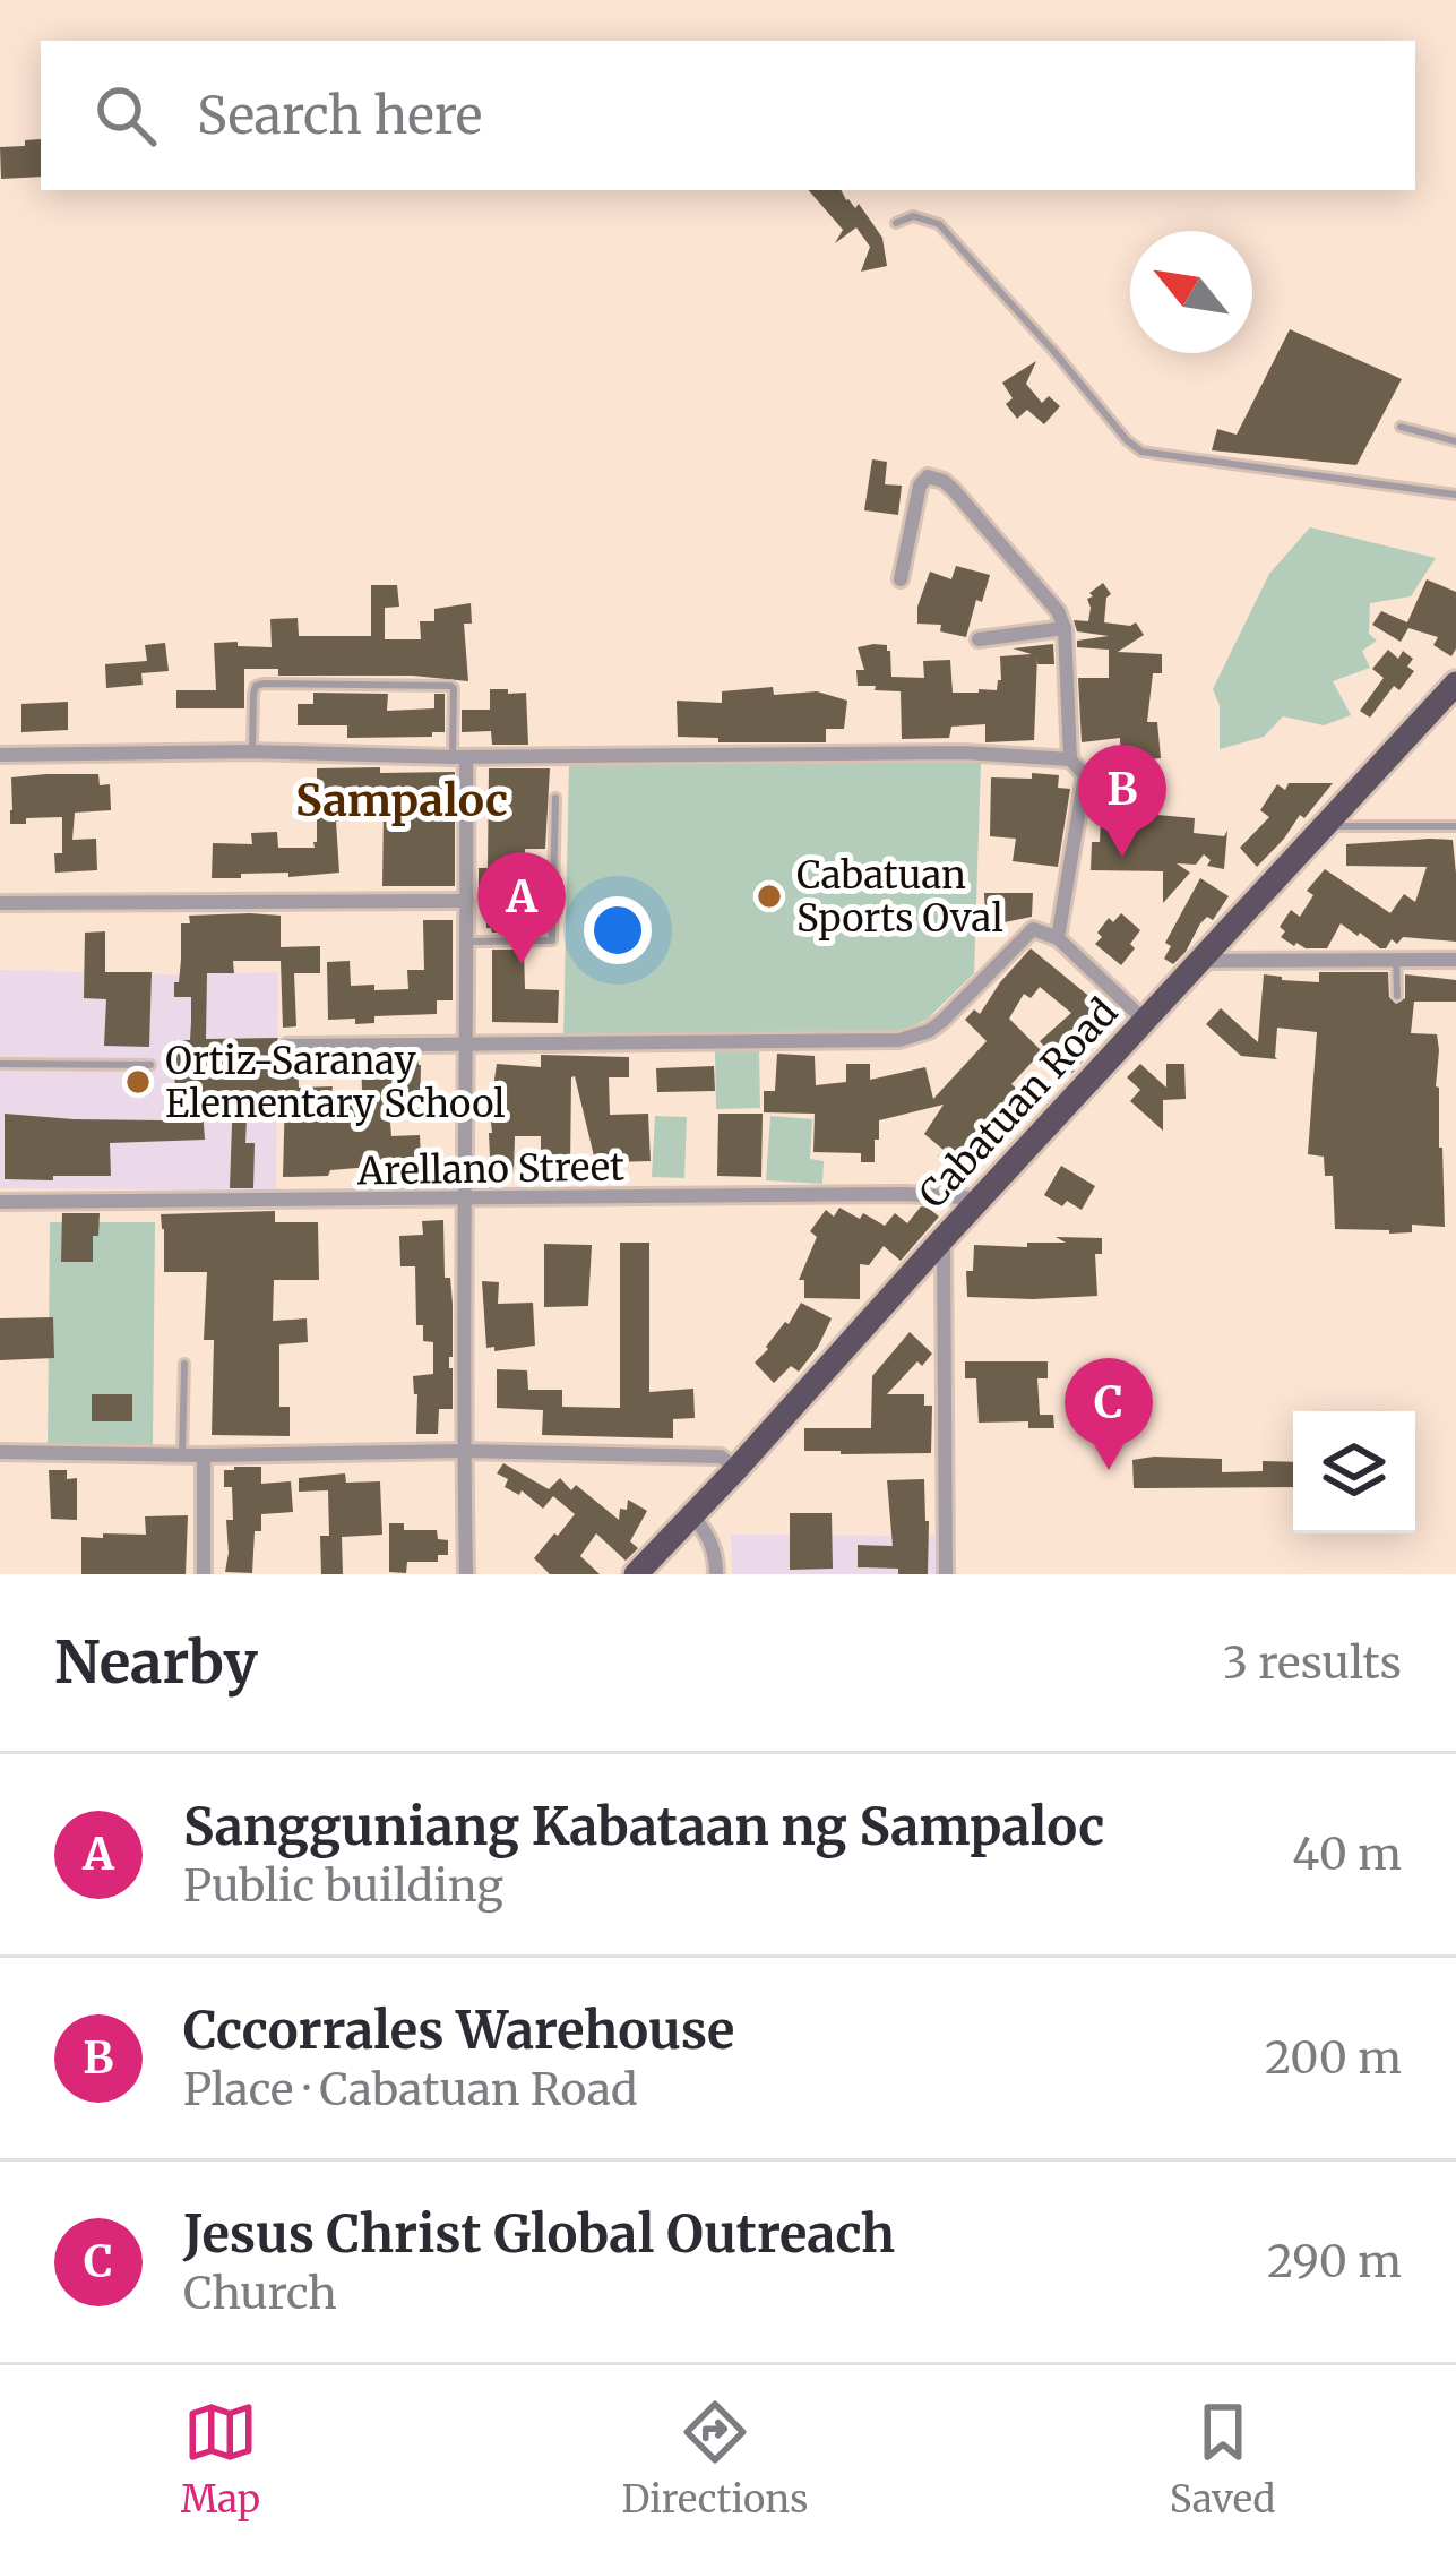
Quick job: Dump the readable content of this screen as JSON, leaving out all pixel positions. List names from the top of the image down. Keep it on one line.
{"streets":{"highway":["Cabatuan Road"],"street":["Arellano Street"]},"crossings":[["Cabatuan Road","Arellano Street"]],"districts":["Sampaloc"],"places":["Cabatuan Sports Oval","Ortiz-Saranay Elementary School"],"north":"top left","page":{"search":"Search here","pins":["B","A","C"],"heading":["Nearby","3 results"],"list":[{"mark":"A","name":"Sangguniang Kabataan ng Sampaloc","note":"Public building","value":"40 m"},{"mark":"B","name":"Cccorrales Warehouse","note":"Place · Cabatuan Road","value":"200 m"},{"mark":"C","name":"Jesus Christ Global Outreach","note":"Church","value":"290 m"}],"nav":["Map","Directions","Saved"]}}
